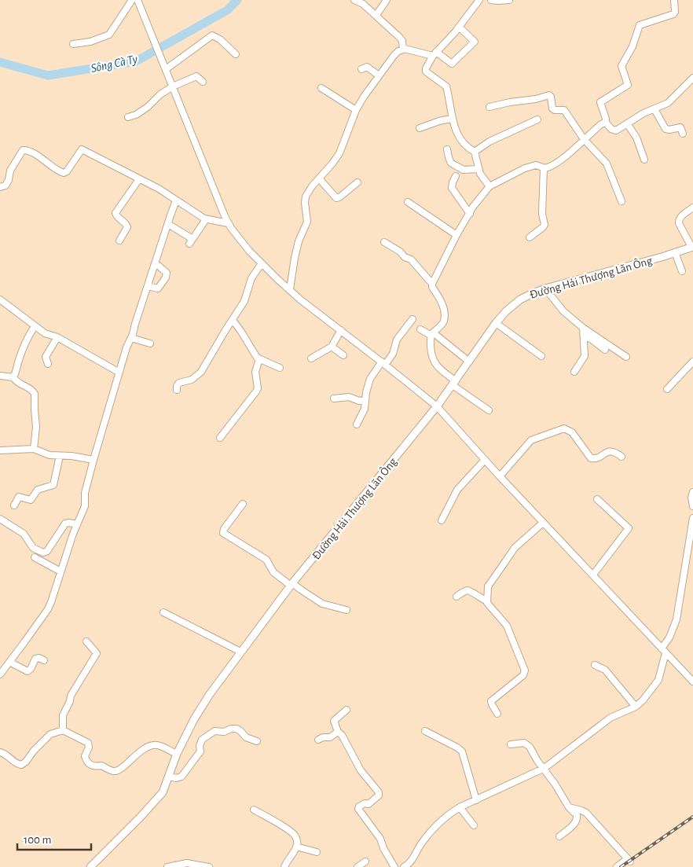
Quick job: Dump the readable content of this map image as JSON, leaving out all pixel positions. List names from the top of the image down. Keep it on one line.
{"streets":{"street":["Đường Hải Thượng Lãn Ông"]},"water":["Sông Cà Ty"],"scale_bar":"100 m"}
